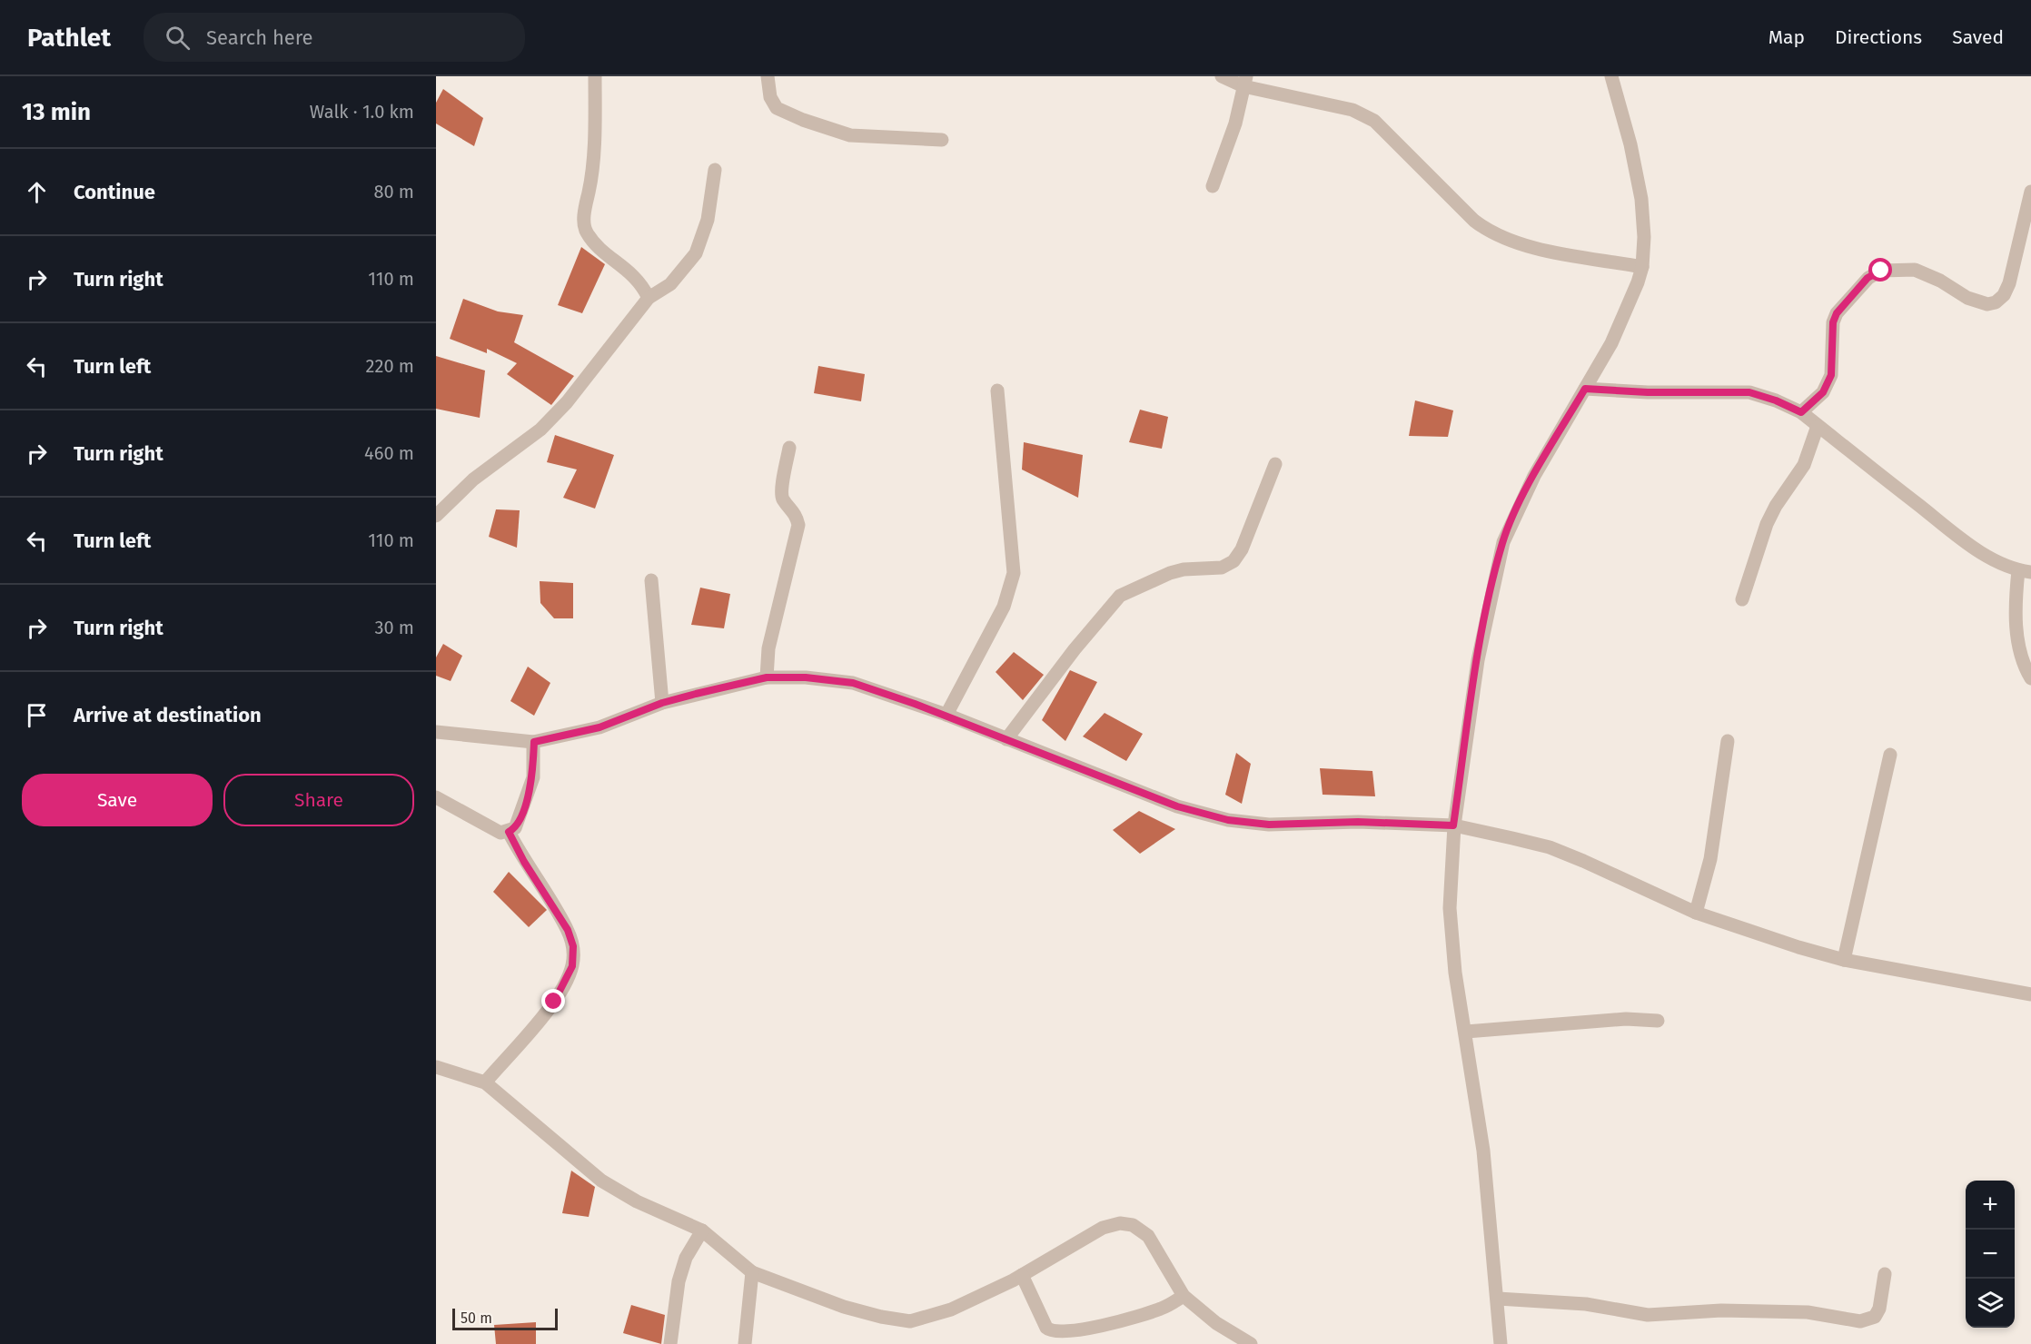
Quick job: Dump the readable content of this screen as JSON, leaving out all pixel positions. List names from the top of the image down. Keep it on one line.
{"scale_bar":"50 m","page":{"header":"Pathlet","search":"Search here","nav":["Map","Directions","Saved"],"heading":["13 min","Walk · 1.0 km"],"list":[["Continue","80 m"],["Turn right","110 m"],["Turn left","220 m"],["Turn right","460 m"],["Turn left","110 m"],["Turn right","30 m"],"Arrive at destination"],"buttons":["Save","Share"],"map_buttons":["+","−"],"scale":"50 m"}}
